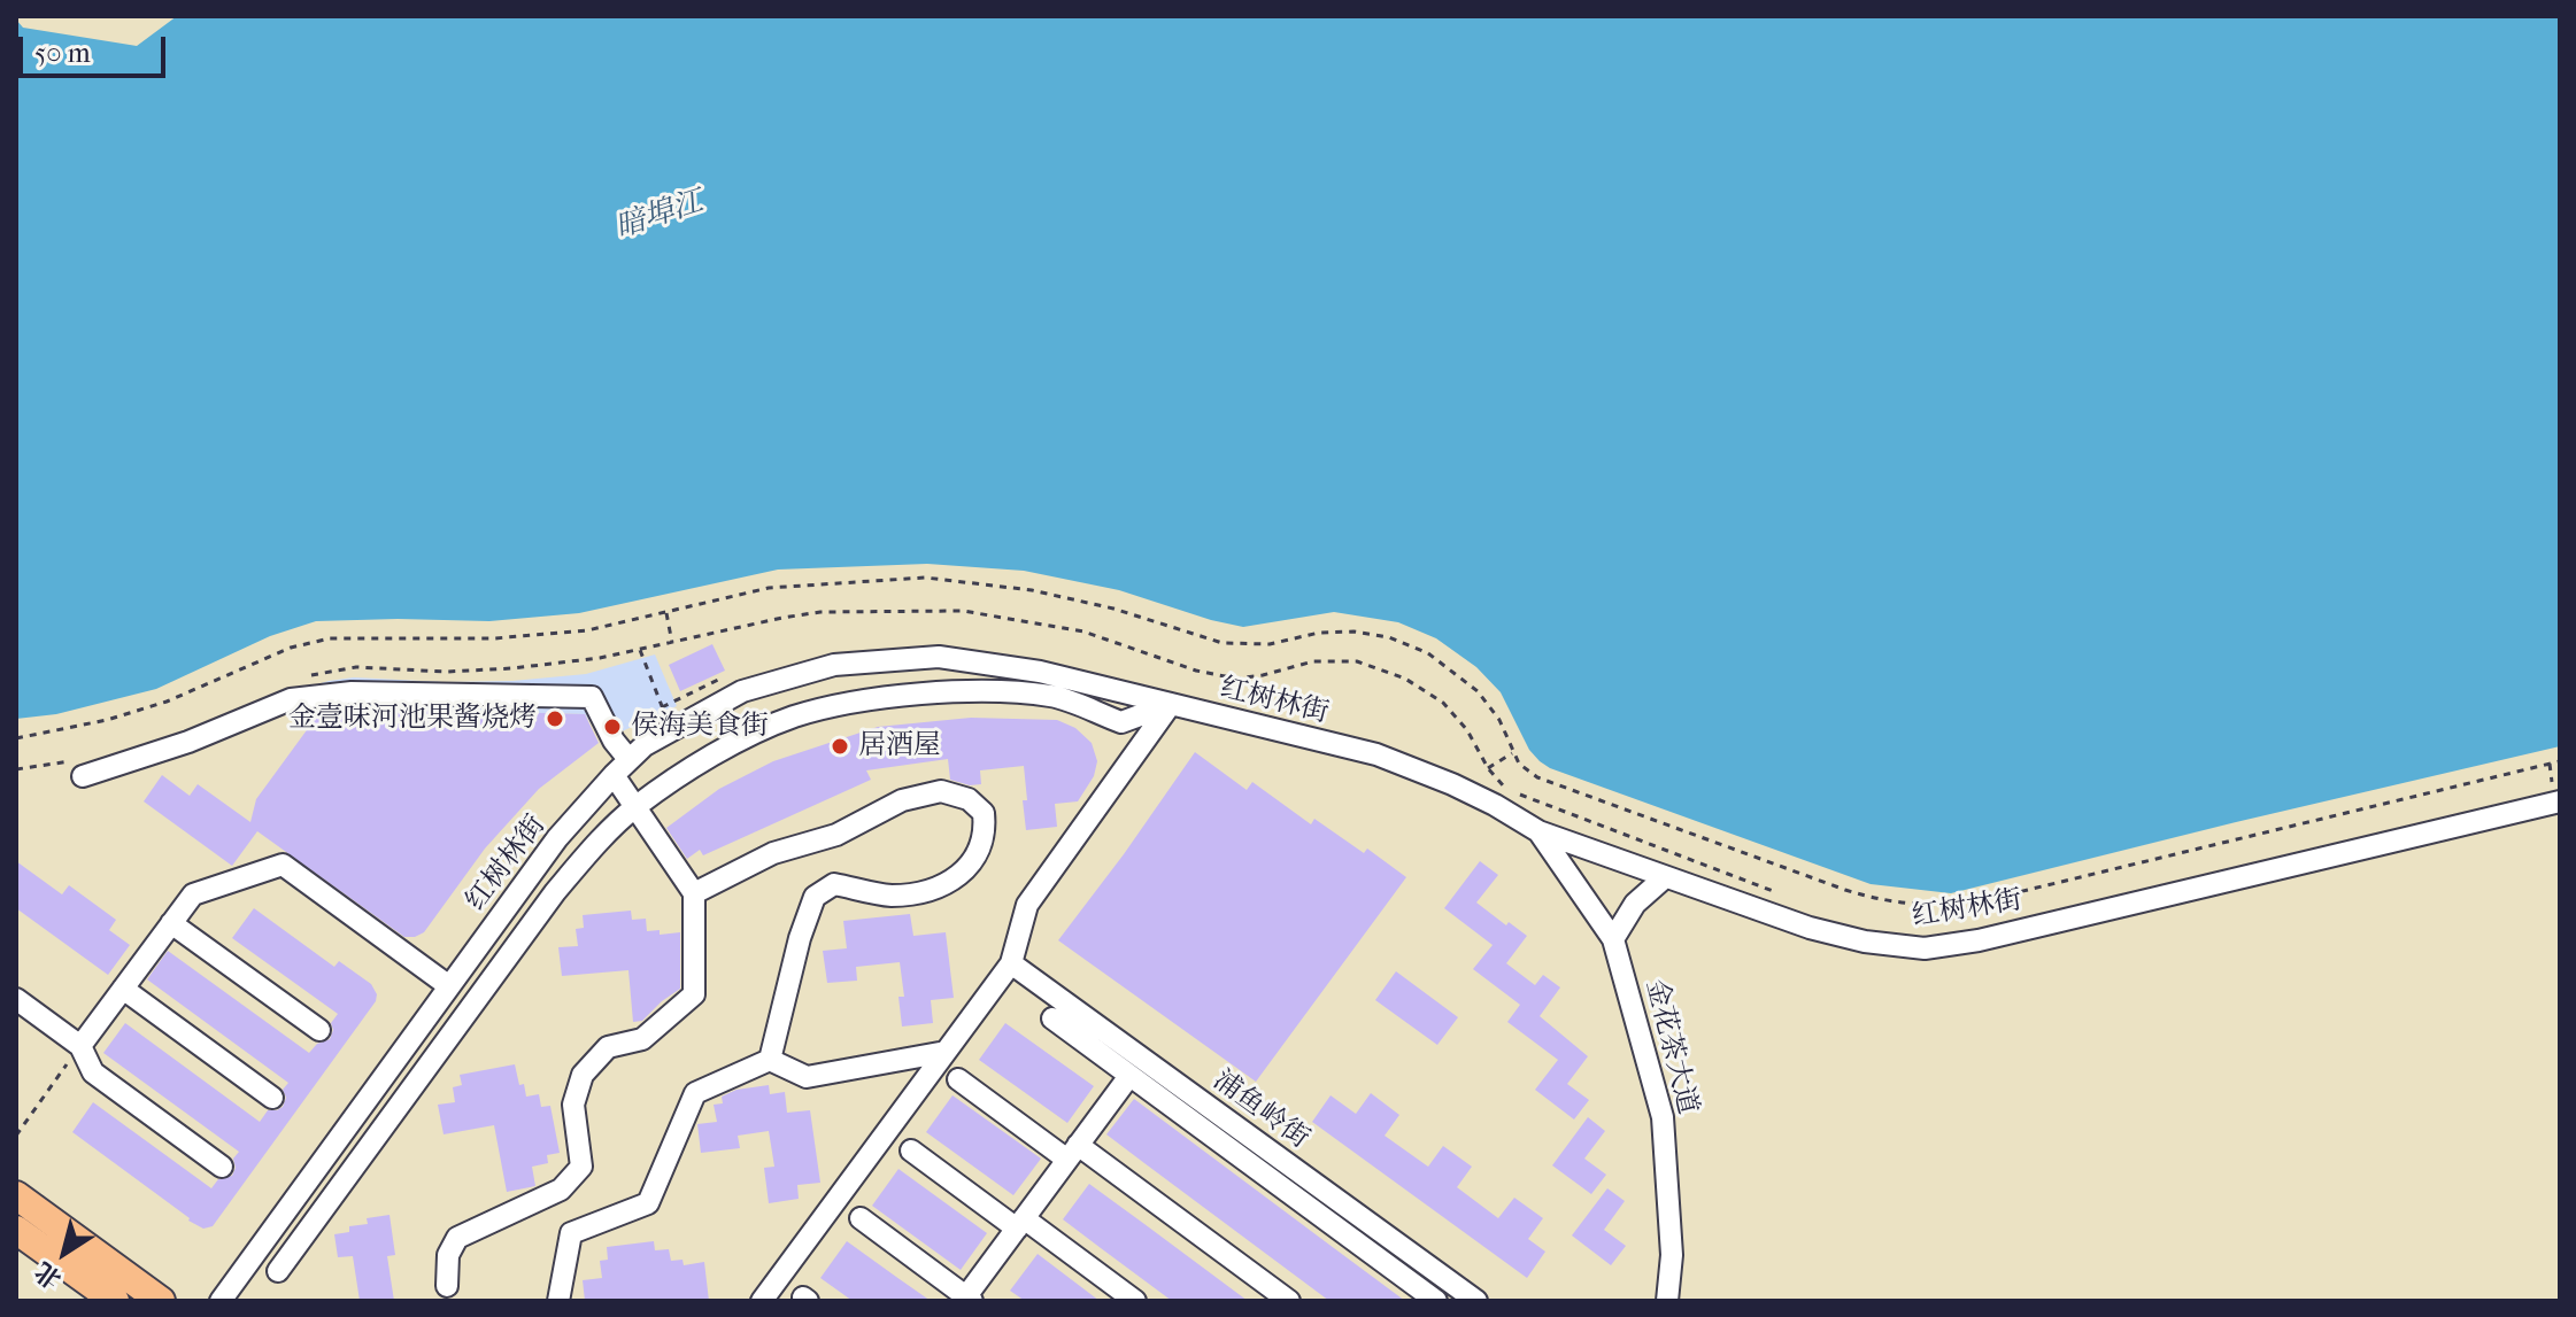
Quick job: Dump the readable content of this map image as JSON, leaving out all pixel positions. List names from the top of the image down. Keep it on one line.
{"streets":{"street":["红树林街","金花茶大道","浦鱼岭街"]},"crossings":[["红树林街","金花茶大道"]],"water":["暗埠江"],"places":["金壹味河池果酱烧烤","侯海美食街","居酒屋"],"scale_bar":"50 m","north":"bottom left"}
